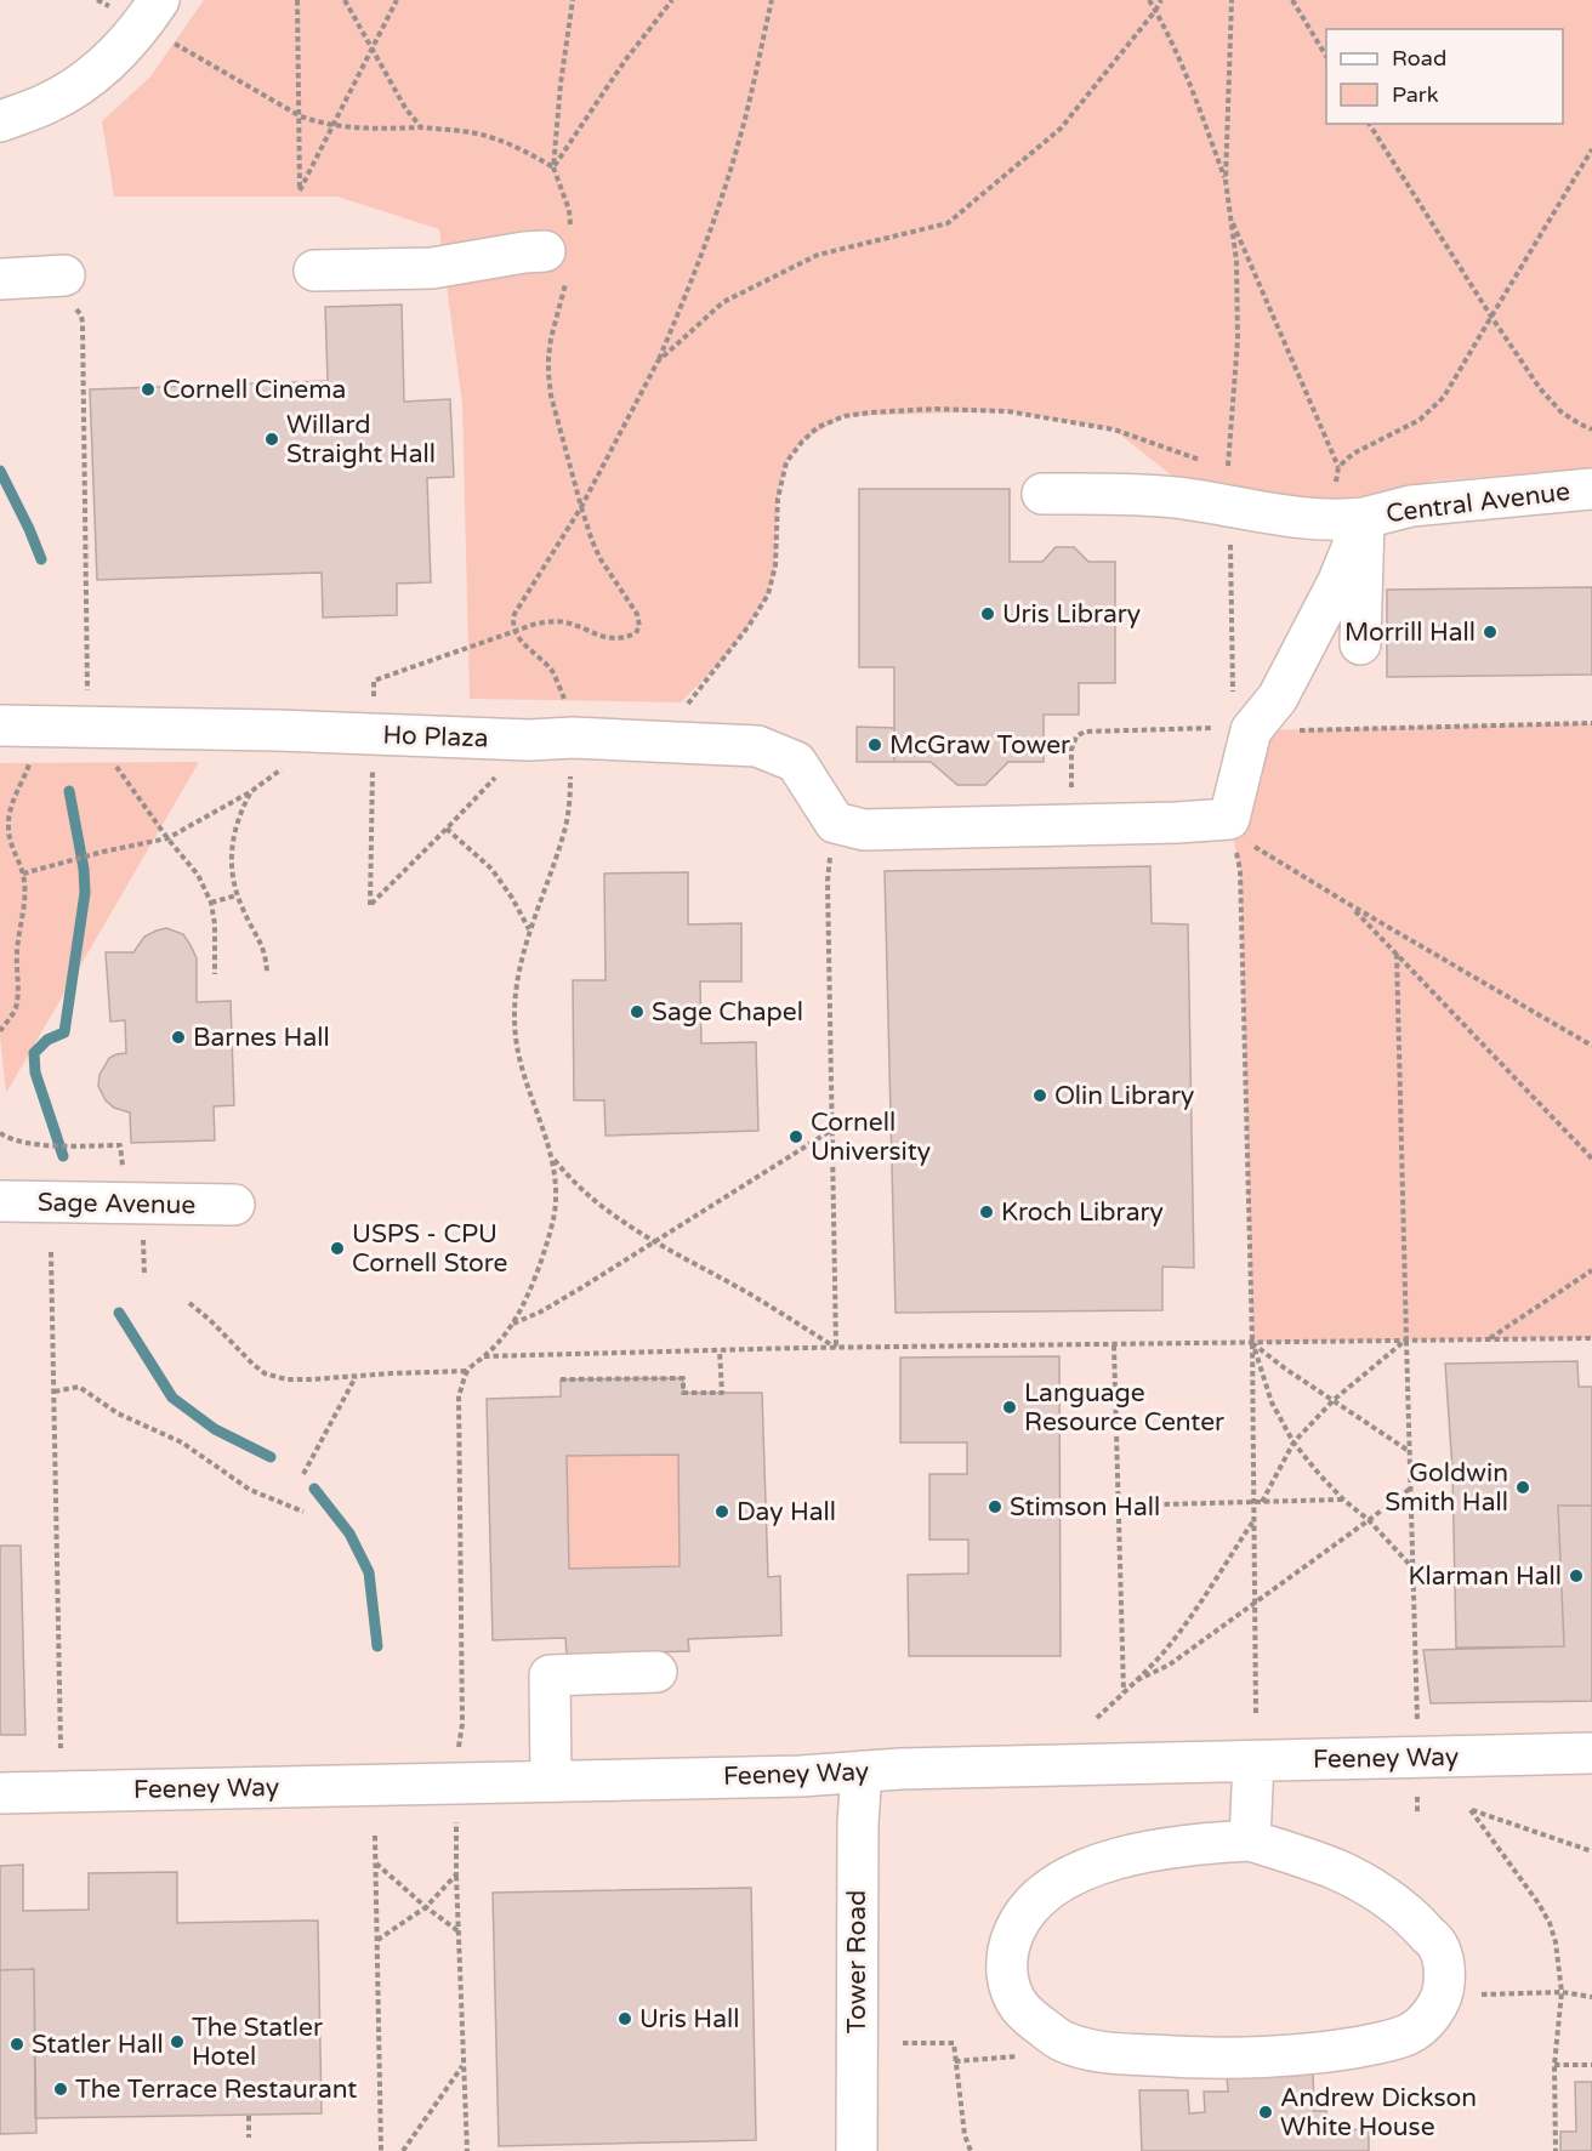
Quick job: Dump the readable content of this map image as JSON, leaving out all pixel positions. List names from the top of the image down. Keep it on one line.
{"streets":{"street":["Central Avenue","Ho Plaza","Sage Avenue","Feeney Way","Tower Road"]},"crossings":[["Feeney Way","Tower Road"]],"places":["Cornell Cinema","Willard Straight Hall","Uris Library","Morrill Hall","McGraw Tower","Sage Chapel","Barnes Hall","Olin Library","Cornell University","Kroch Library","USPS - CPU Cornell Store","Language Resource Center","Goldwin Smith Hall","Stimson Hall","Day Hall","Klarman Hall","Uris Hall","The Statler Hotel","Statler Hall","The Terrace Restaurant","Andrew Dickson White House"],"legend":["Road","Park"]}
